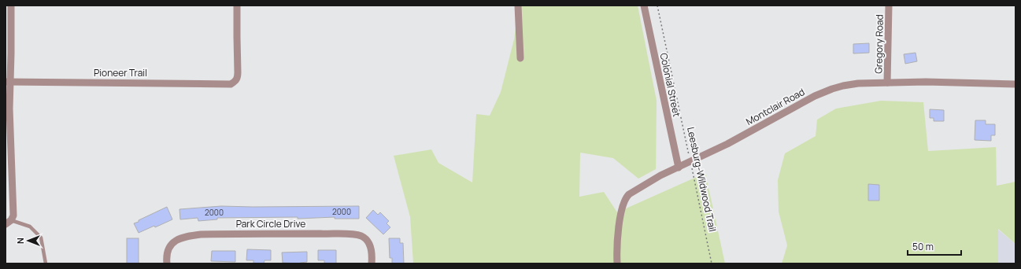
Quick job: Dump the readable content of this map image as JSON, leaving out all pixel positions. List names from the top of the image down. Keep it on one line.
{"streets":{"street":["Gregory Road","Pioneer Trail","Colonial Street","Montclair Road","Park Circle Drive"],"path":["Leesburg-Wildwood Trail"]},"crossings":[["Gregory Road","Montclair Road"],["Colonial Street","Montclair Road"],["Montclair Road","Leesburg-Wildwood Trail"]],"house_numbers":["2000","2000"],"scale_bar":"50 m","north":"left"}
